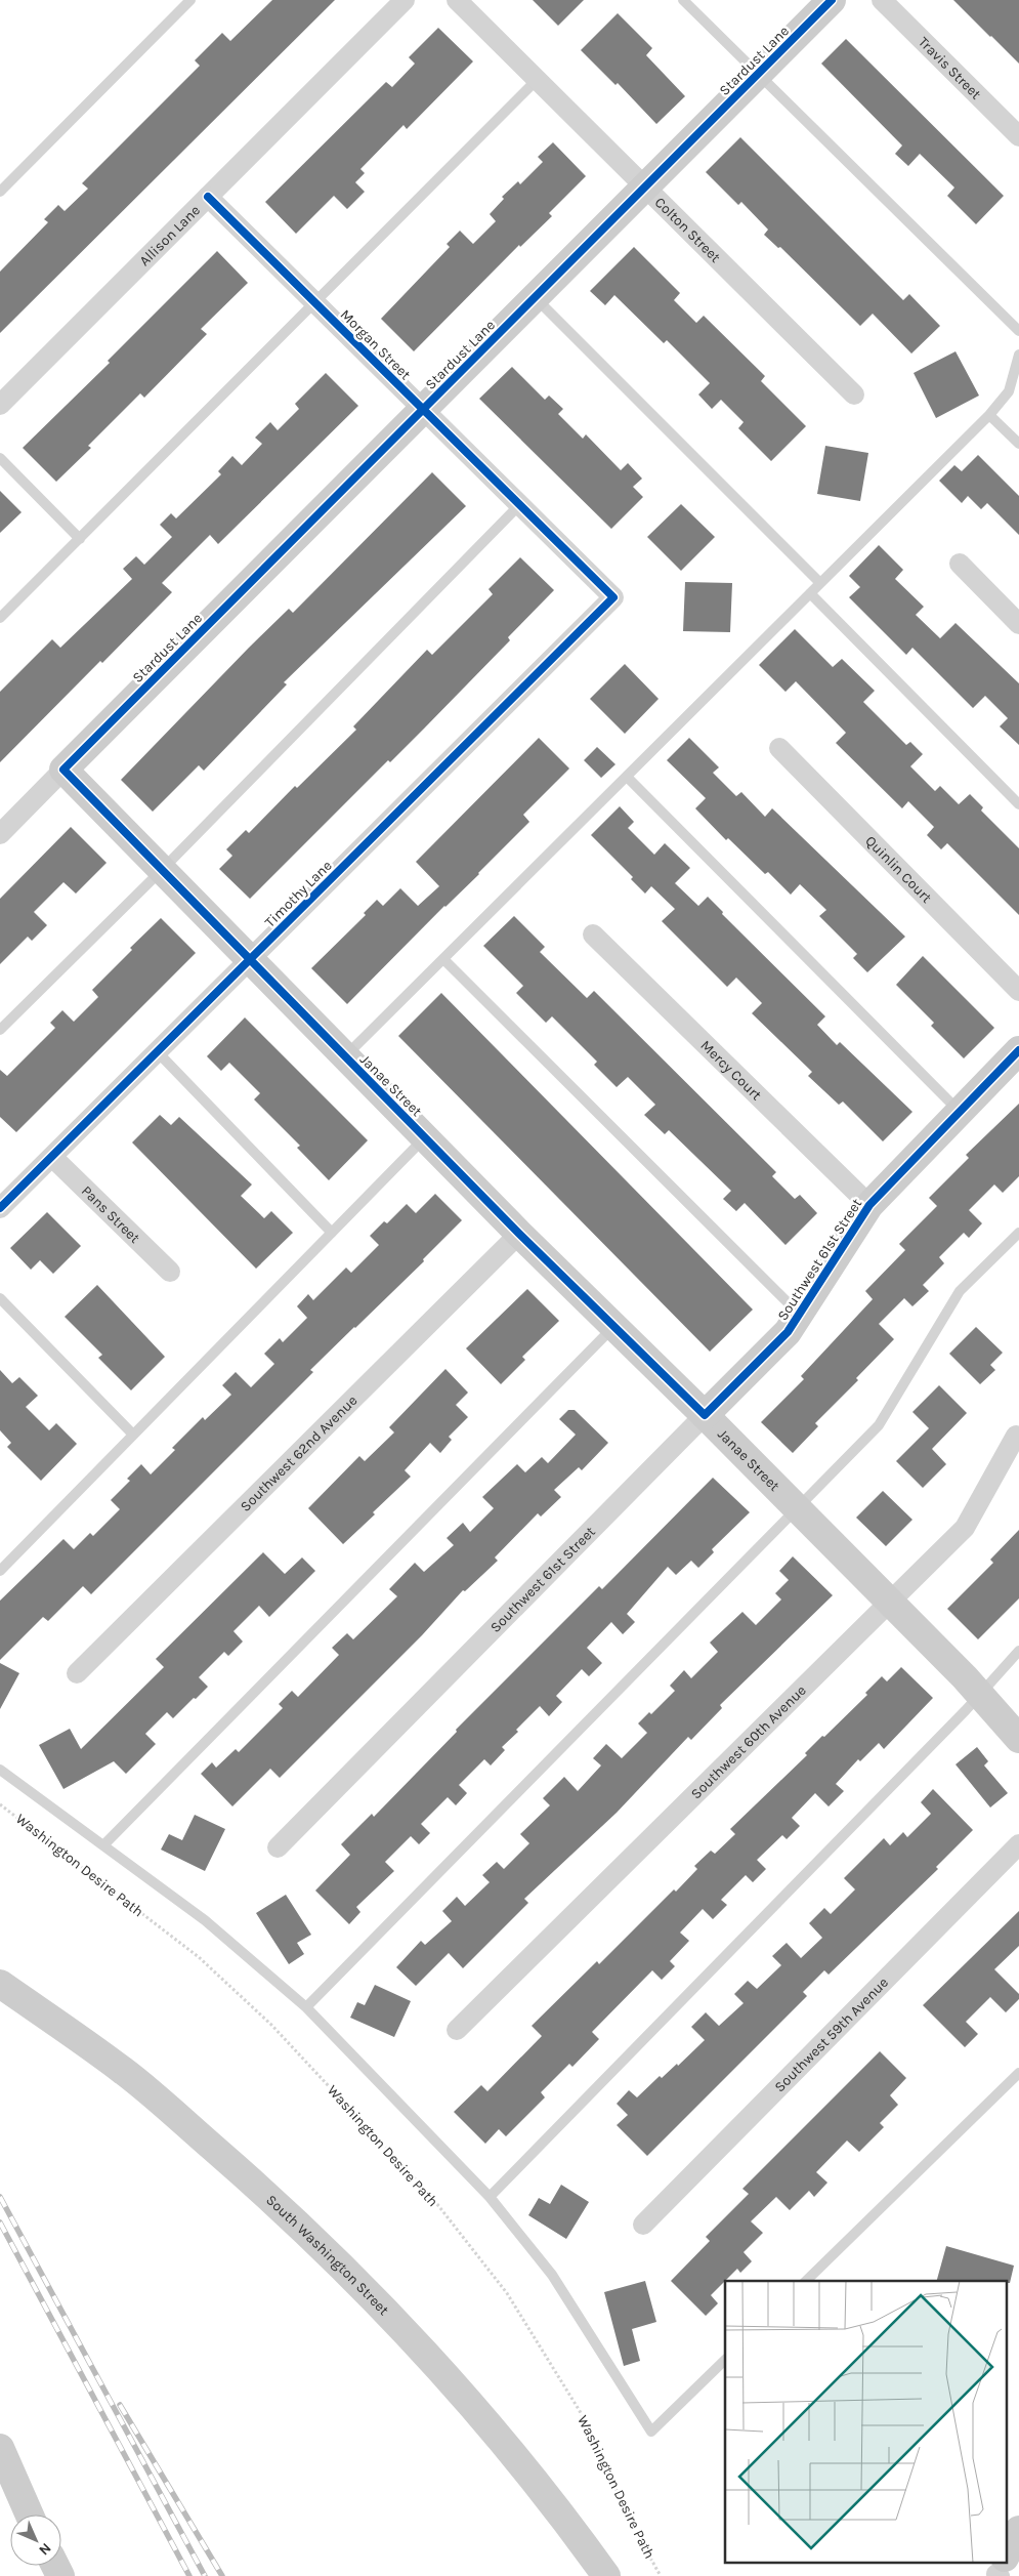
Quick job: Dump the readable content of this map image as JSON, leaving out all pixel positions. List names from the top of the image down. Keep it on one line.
{"streets":{"street":["Stardust Lane","Travis Street","Colton Street","Allison Lane","Morgan Street","Quinlin Court","Timothy Lane","Mercy Court","Janae Street","Pans Street","Southwest 61st Street","Southwest 62nd Avenue","Southwest 60th Avenue","Southwest 59th Avenue","South Washington Street"],"path":["Washington Desire Path"]},"crossings":[["Stardust Lane","Colton Street"],["Stardust Lane","Morgan Street"],["Stardust Lane","Janae Street"],["Allison Lane","Morgan Street"],["Morgan Street","Timothy Lane"],["Timothy Lane","Janae Street"],["Timothy Lane","Pans Street"],["Mercy Court","Southwest 61st Street"],["Janae Street","Southwest 61st Street"],["Janae Street","Southwest 62nd Avenue"],["Janae Street","Southwest 60th Avenue"]],"north":"bottom right"}
